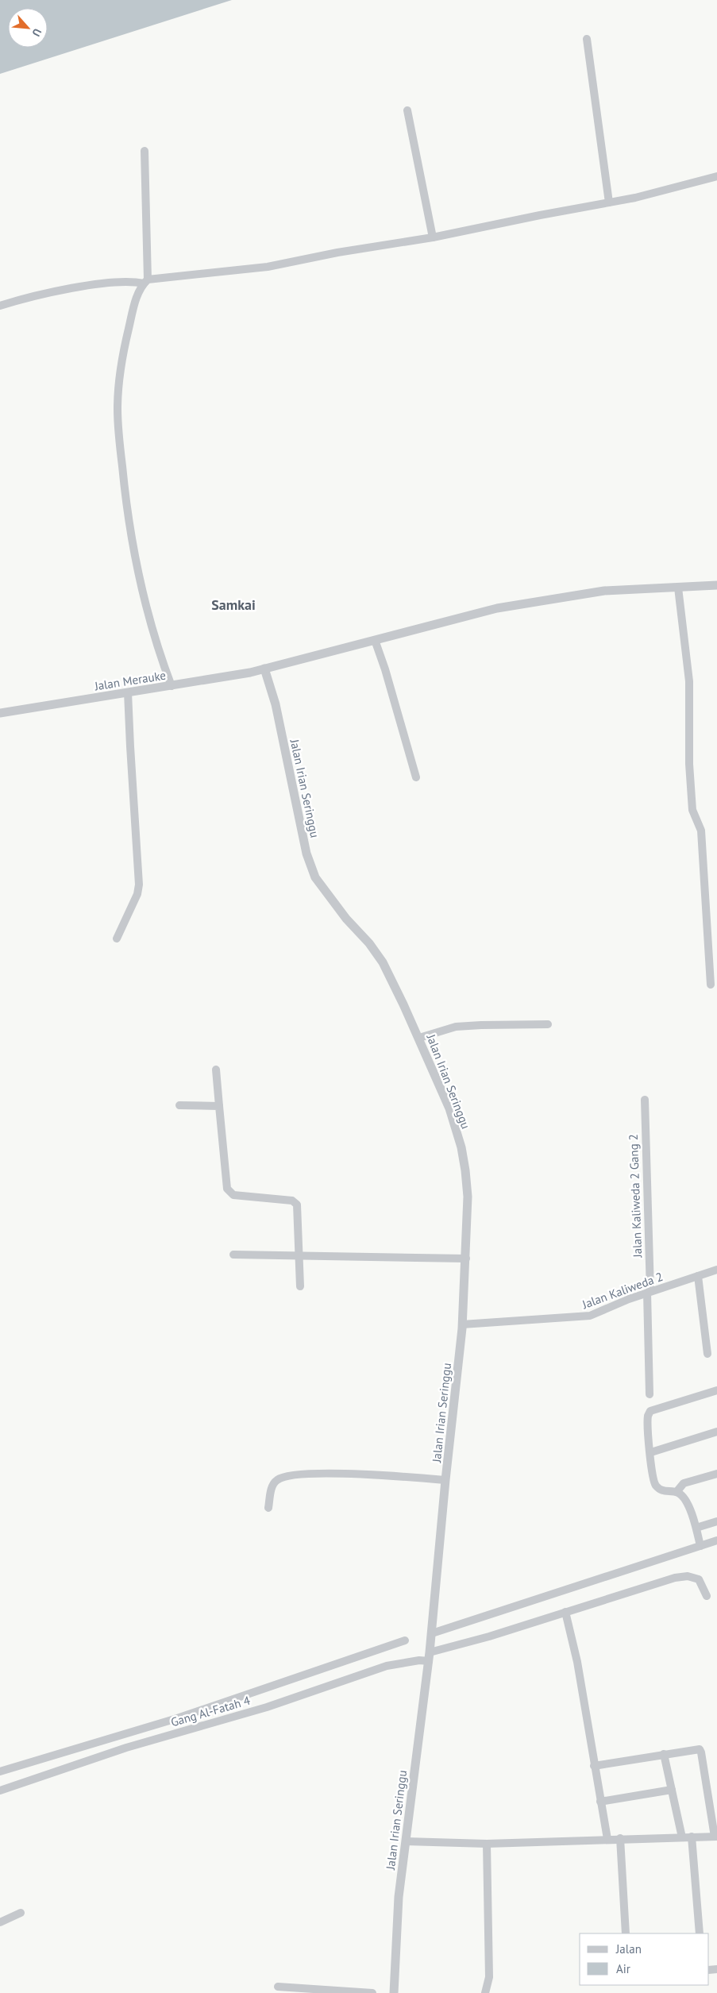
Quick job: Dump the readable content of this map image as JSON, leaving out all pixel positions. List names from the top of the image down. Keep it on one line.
{"streets":{"street":["Jalan Merauke","Jalan Irian Seringgu","Jalan Kaliweda 2 Gang 2","Jalan Kaliweda 2","Gang Al-Fatah 4"]},"crossings":[["Jalan Merauke","Jalan Irian Seringgu"],["Jalan Irian Seringgu","Jalan Kaliweda 2"],["Jalan Irian Seringgu","Gang Al-Fatah 4"],["Jalan Kaliweda 2 Gang 2","Jalan Kaliweda 2"]],"districts":["Samkai"],"legend":["Jalan","Air"],"north":"bottom right"}
